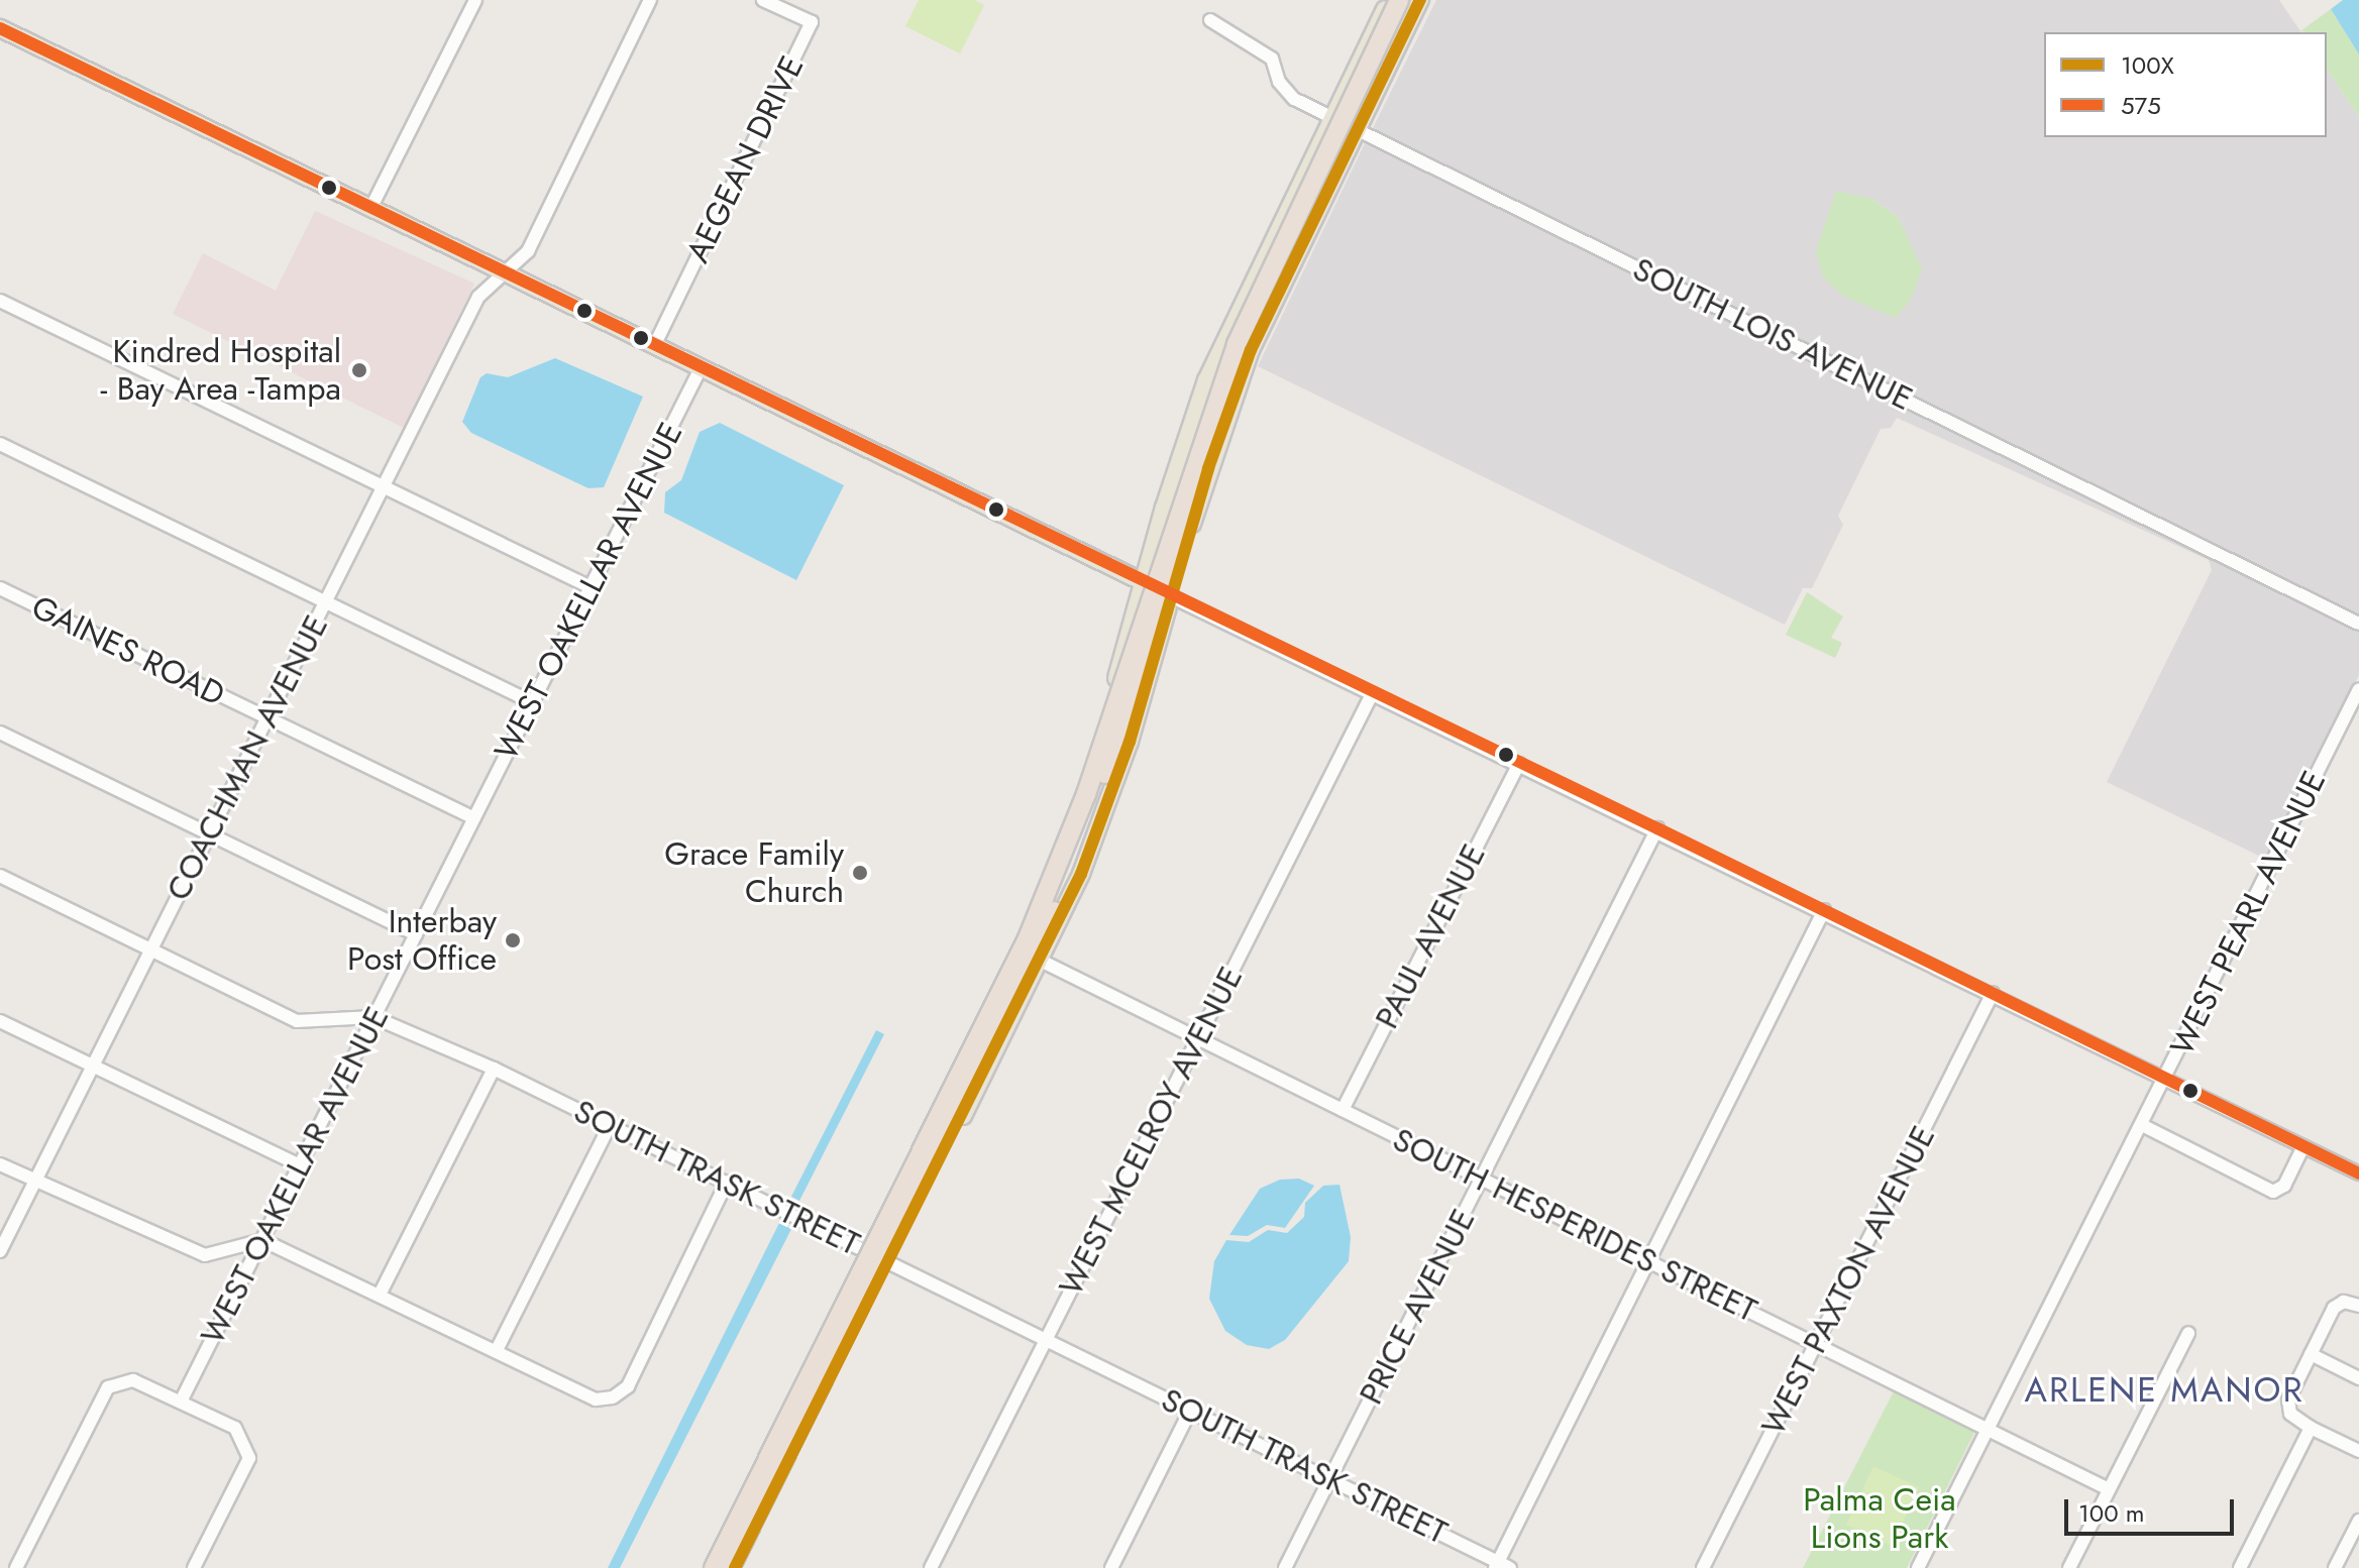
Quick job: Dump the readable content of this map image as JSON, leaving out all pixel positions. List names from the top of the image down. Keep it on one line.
{"streets":{"street":["AEGEAN DRIVE","SOUTH LOIS AVENUE","WEST OAKELLAR AVENUE","GAINES ROAD","COACHMAN AVENUE","WEST PEARL AVENUE","PAUL AVENUE","WEST MCELROY AVENUE","SOUTH TRASK STREET","SOUTH HESPERIDES STREET","WEST PAXTON AVENUE","PRICE AVENUE"]},"crossings":[["WEST OAKELLAR AVENUE","GAINES ROAD"],["WEST OAKELLAR AVENUE","SOUTH TRASK STREET"],["GAINES ROAD","COACHMAN AVENUE"],["COACHMAN AVENUE","SOUTH TRASK STREET"],["WEST PEARL AVENUE","SOUTH HESPERIDES STREET"],["PAUL AVENUE","SOUTH HESPERIDES STREET"],["WEST MCELROY AVENUE","SOUTH TRASK STREET"],["WEST MCELROY AVENUE","SOUTH HESPERIDES STREET"],["SOUTH TRASK STREET","PRICE AVENUE"],["SOUTH HESPERIDES STREET","WEST PAXTON AVENUE"],["SOUTH HESPERIDES STREET","PRICE AVENUE"]],"districts":["ARLENE MANOR"],"parks":["Palma Ceia Lions Park"],"places":["Kindred Hospital - Bay Area -Tampa","Grace Family Church","Interbay Post Office"],"lines":["transit line 100X","transit line 575"],"legend":["100X","575"],"scale_bar":"100 m"}
